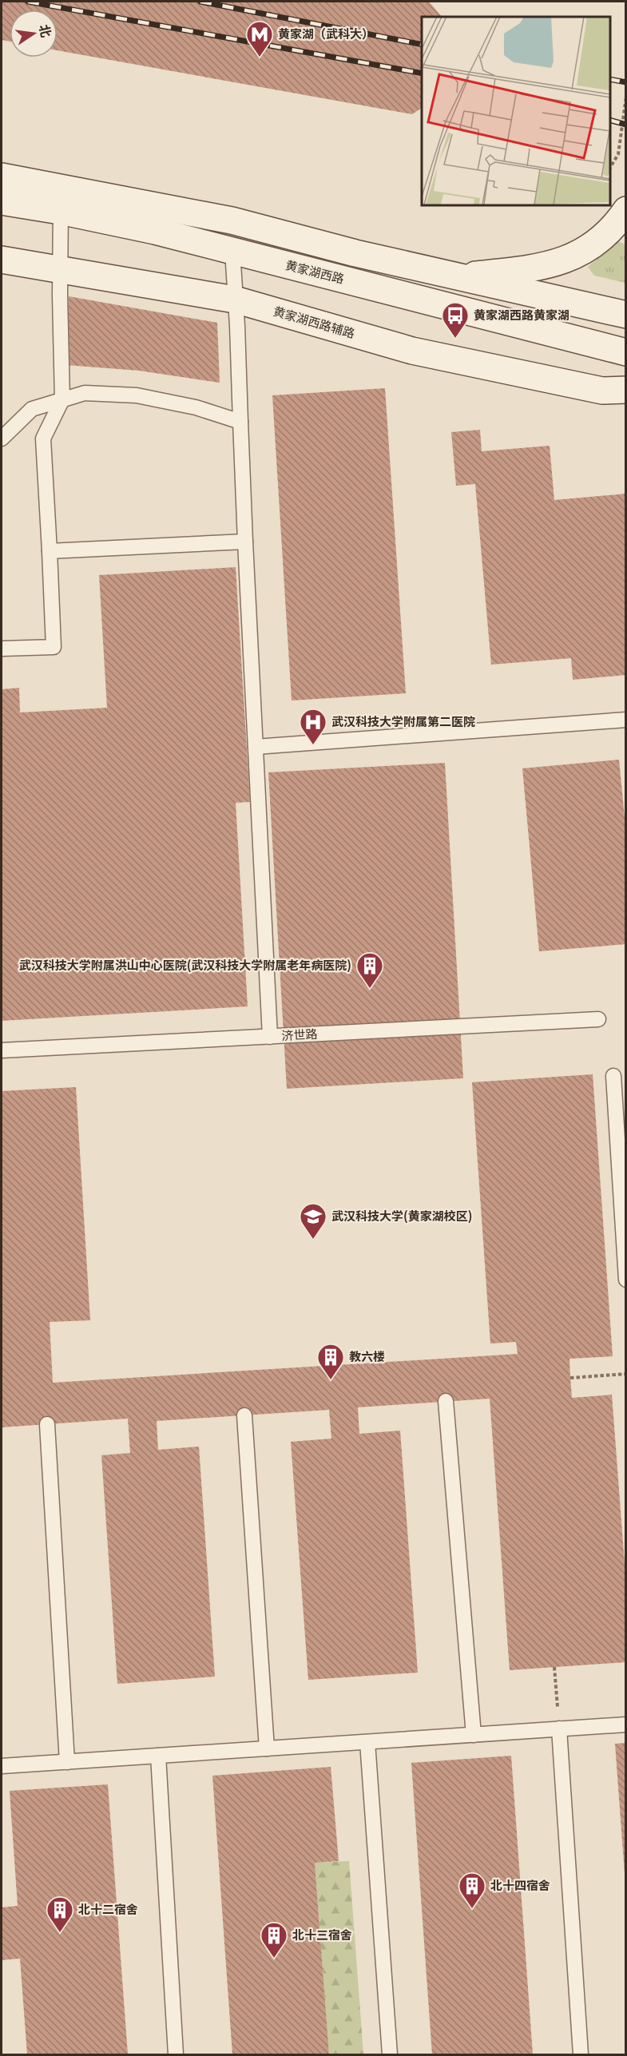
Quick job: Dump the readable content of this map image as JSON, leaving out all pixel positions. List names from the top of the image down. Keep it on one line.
{"streets":{"main road":["黄家湖西路","黄家湖西路辅路"],"lane":["济世路"]},"places":{"metro station":["黄家湖（武科大）"],"bus stop":["黄家湖西路黄家湖"],"hospital":["武汉科技大学附属第二医院"],"building":["武汉科技大学附属洪山中心医院(武汉科技大学附属老年病医院)","教六楼","北十四宿舍","北十二宿舍","北十三宿舍"],"school or university":["武汉科技大学(黄家湖校区)"]},"north":"right"}
